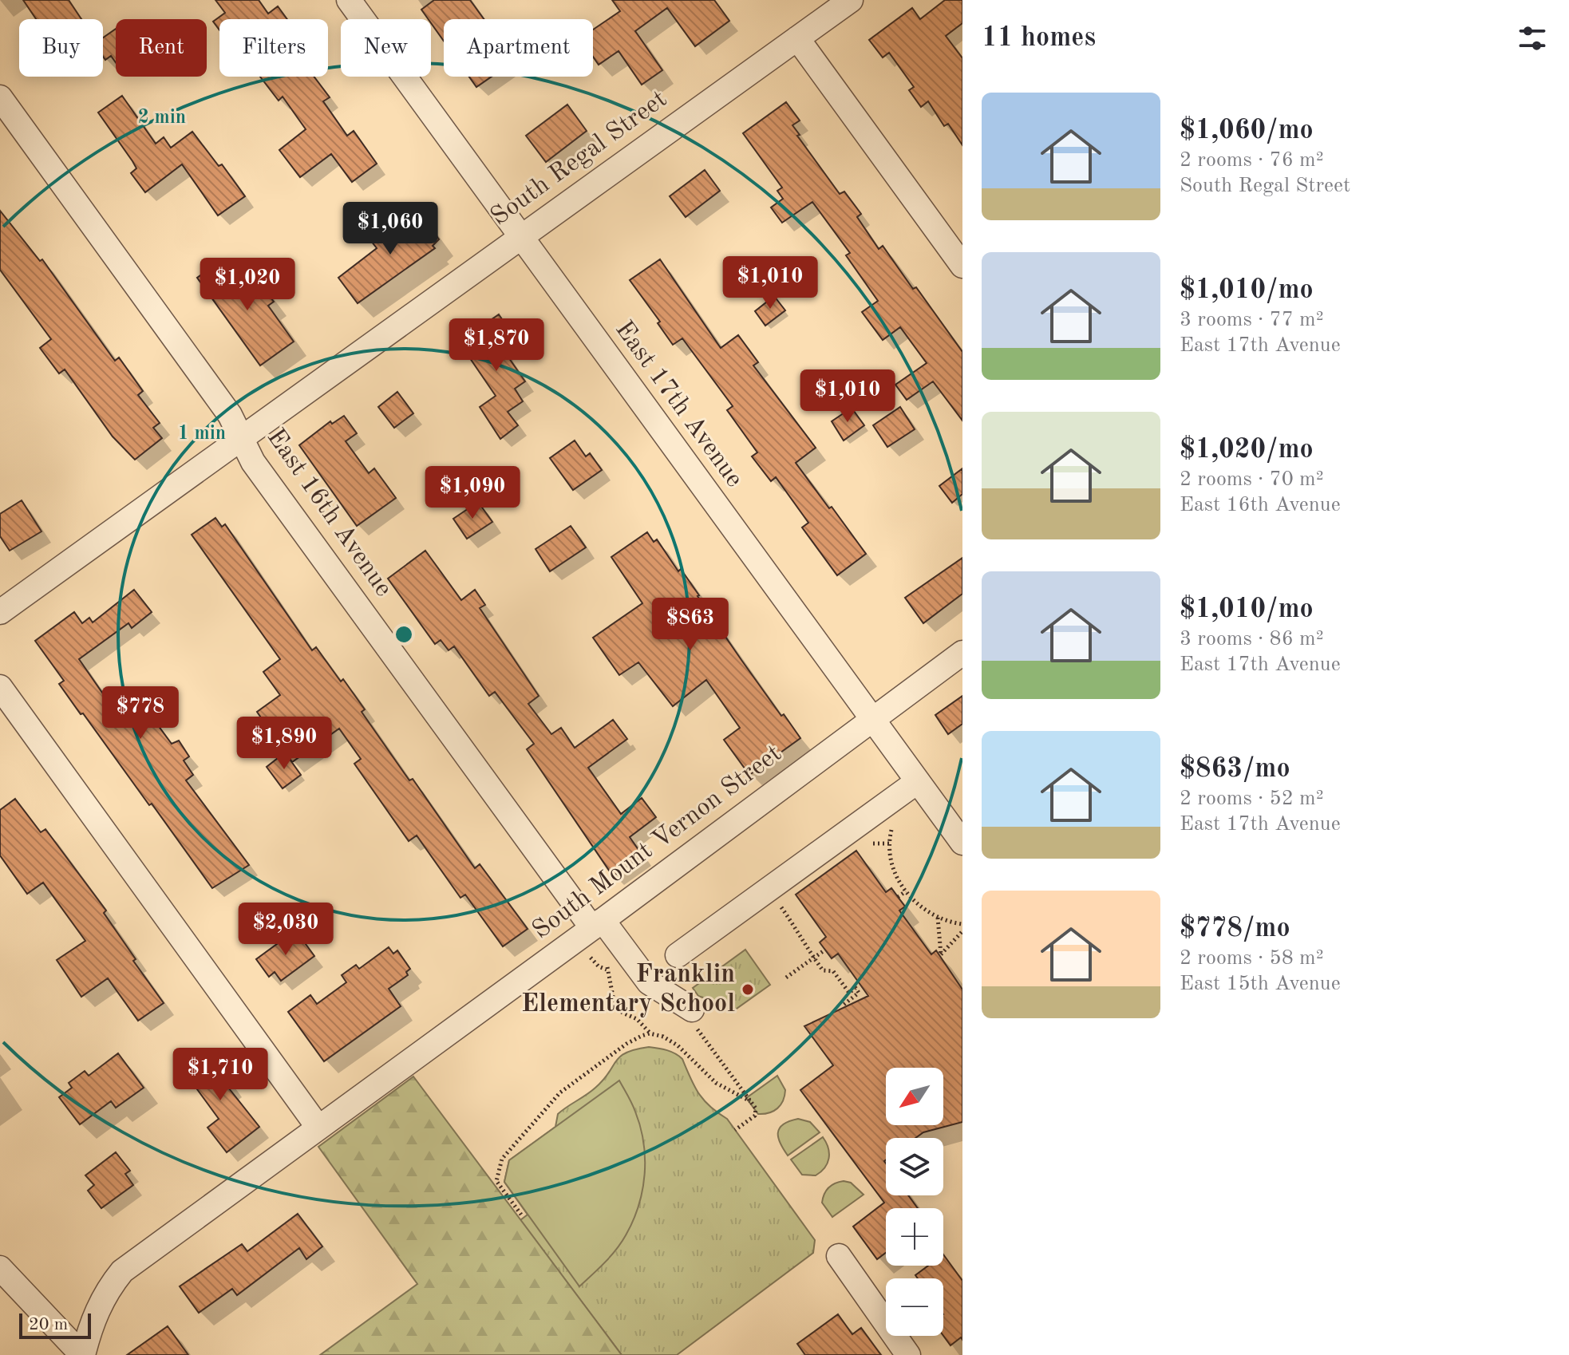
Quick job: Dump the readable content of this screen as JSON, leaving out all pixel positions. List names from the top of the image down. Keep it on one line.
{"streets":{"street":["South Regal Street","East 17th Avenue","East 16th Avenue","South Mount Vernon Street"]},"crossings":[["South Regal Street","East 17th Avenue"],["South Regal Street","East 16th Avenue"],["East 17th Avenue","South Mount Vernon Street"],["East 16th Avenue","South Mount Vernon Street"]],"places":["Franklin Elementary School"],"scale_bar":"20 m","north":"bottom left","page":{"heading":"11 homes","chip":["Buy","Rent","Filters","New","Apartment"],"list":[{"name":"$1,060/mo","note":"2 rooms · 76 m² · South Regal Street"},{"name":"$1,010/mo","note":"3 rooms · 77 m² · East 17th Avenue"},{"name":"$1,020/mo","note":"2 rooms · 70 m² · East 16th Avenue"},{"name":"$1,010/mo","note":"3 rooms · 86 m² · East 17th Avenue"},{"name":"$863/mo","note":"2 rooms · 52 m² · East 17th Avenue"},{"name":"$778/mo","note":"2 rooms · 58 m² · East 15th Avenue"}],"price":["$1,060","$1,010","$1,020","$1,870","$1,010","$1,090","$863","$778","$1,890","$2,030","$1,710"],"map_buttons":["+","−"],"scale":"20 m"},"rings":["2 min","1 min"]}
